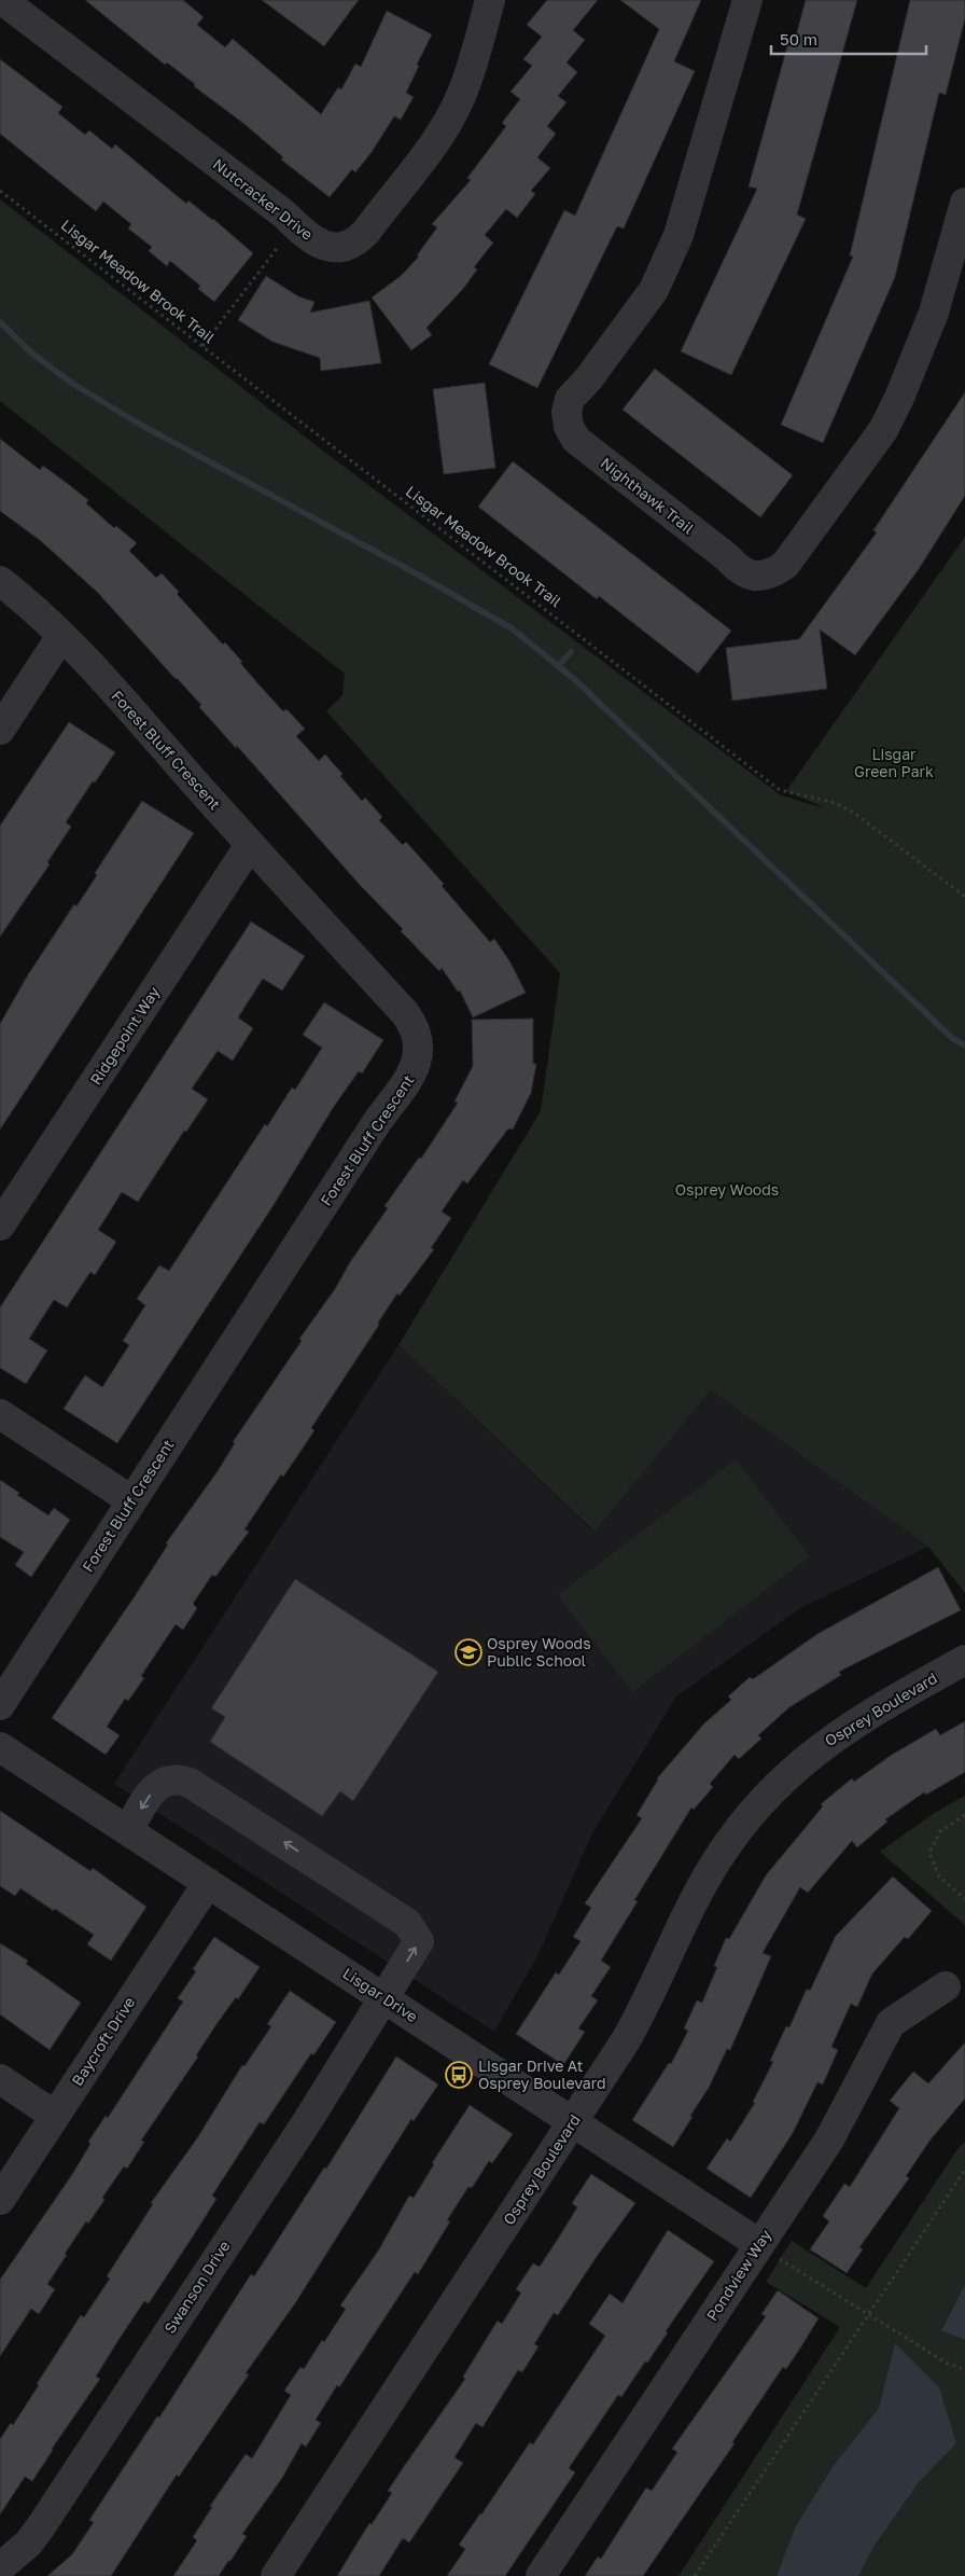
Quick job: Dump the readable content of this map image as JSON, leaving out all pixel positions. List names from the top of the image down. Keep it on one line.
{"streets":{"street":["Nutcracker Drive","Nighthawk Trail","Forest Bluff Crescent","Ridgepoint Way","Osprey Boulevard","Lisgar Drive","Baycroft Drive","Pondview Way","Swanson Drive"],"path":["Lisgar Meadow Brook Trail"]},"crossings":[["Forest Bluff Crescent","Ridgepoint Way"],["Osprey Boulevard","Lisgar Drive"],["Lisgar Drive","Baycroft Drive"],["Lisgar Drive","Pondview Way"],["Lisgar Drive","Swanson Drive"]],"parks":["Lisgar Green Park","Osprey Woods"],"places":{"school or university":["Osprey Woods Public School"],"bus stop":["Lisgar Drive At Osprey Boulevard"]},"scale_bar":"50 m"}
